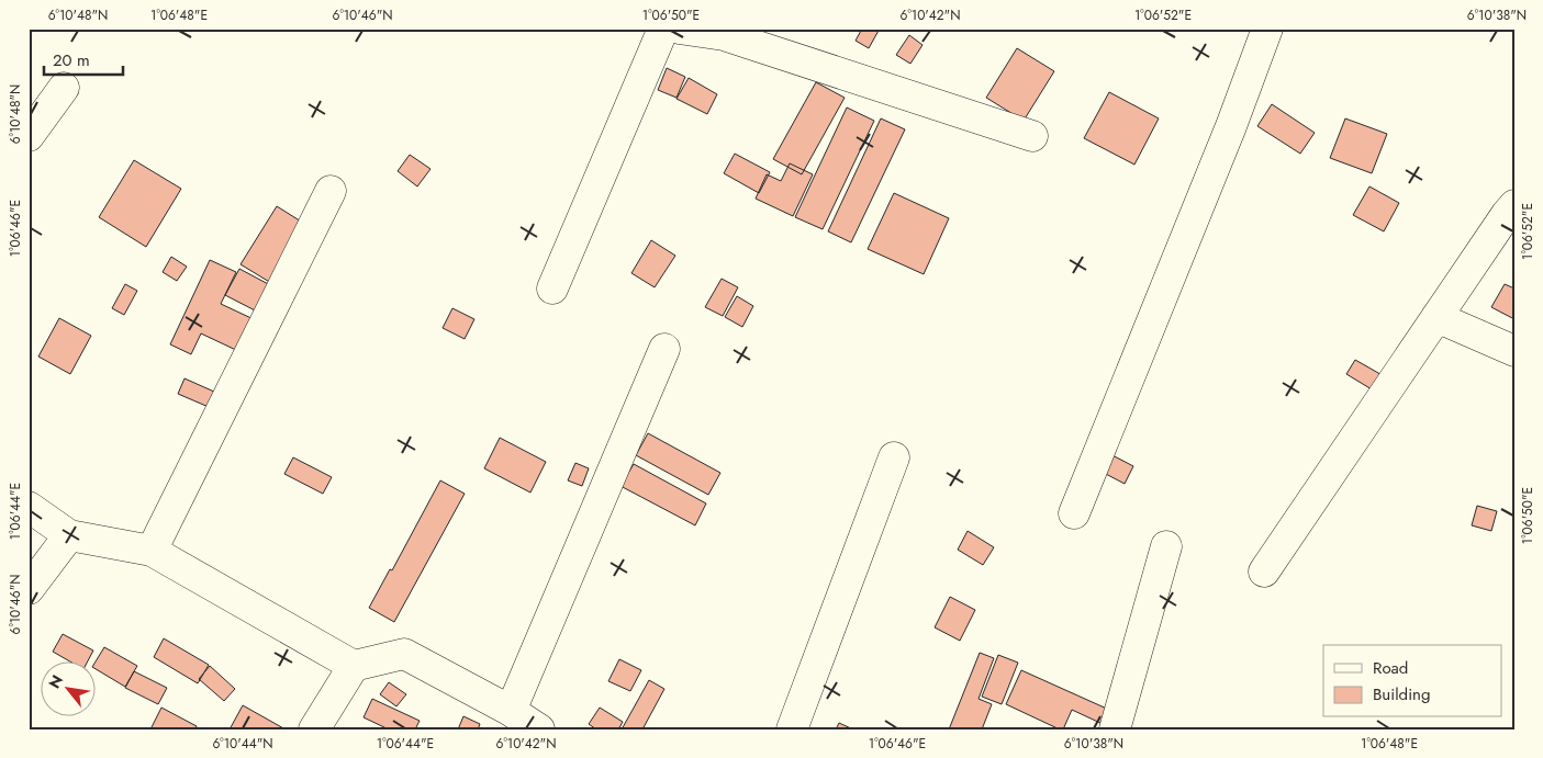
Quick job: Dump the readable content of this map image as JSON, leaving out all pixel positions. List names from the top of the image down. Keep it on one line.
{"legend":["Road","Building"],"scale_bar":"20 m","north":"top left","coordinates":["6°10'48\"N","1°06'48\"E","6°10'46\"N","1°06'50\"E","6°10'42\"N","1°06'52\"E","6°10'38\"N","1°06'46\"E","1°06'44\"E","6°10'44\"N"]}
